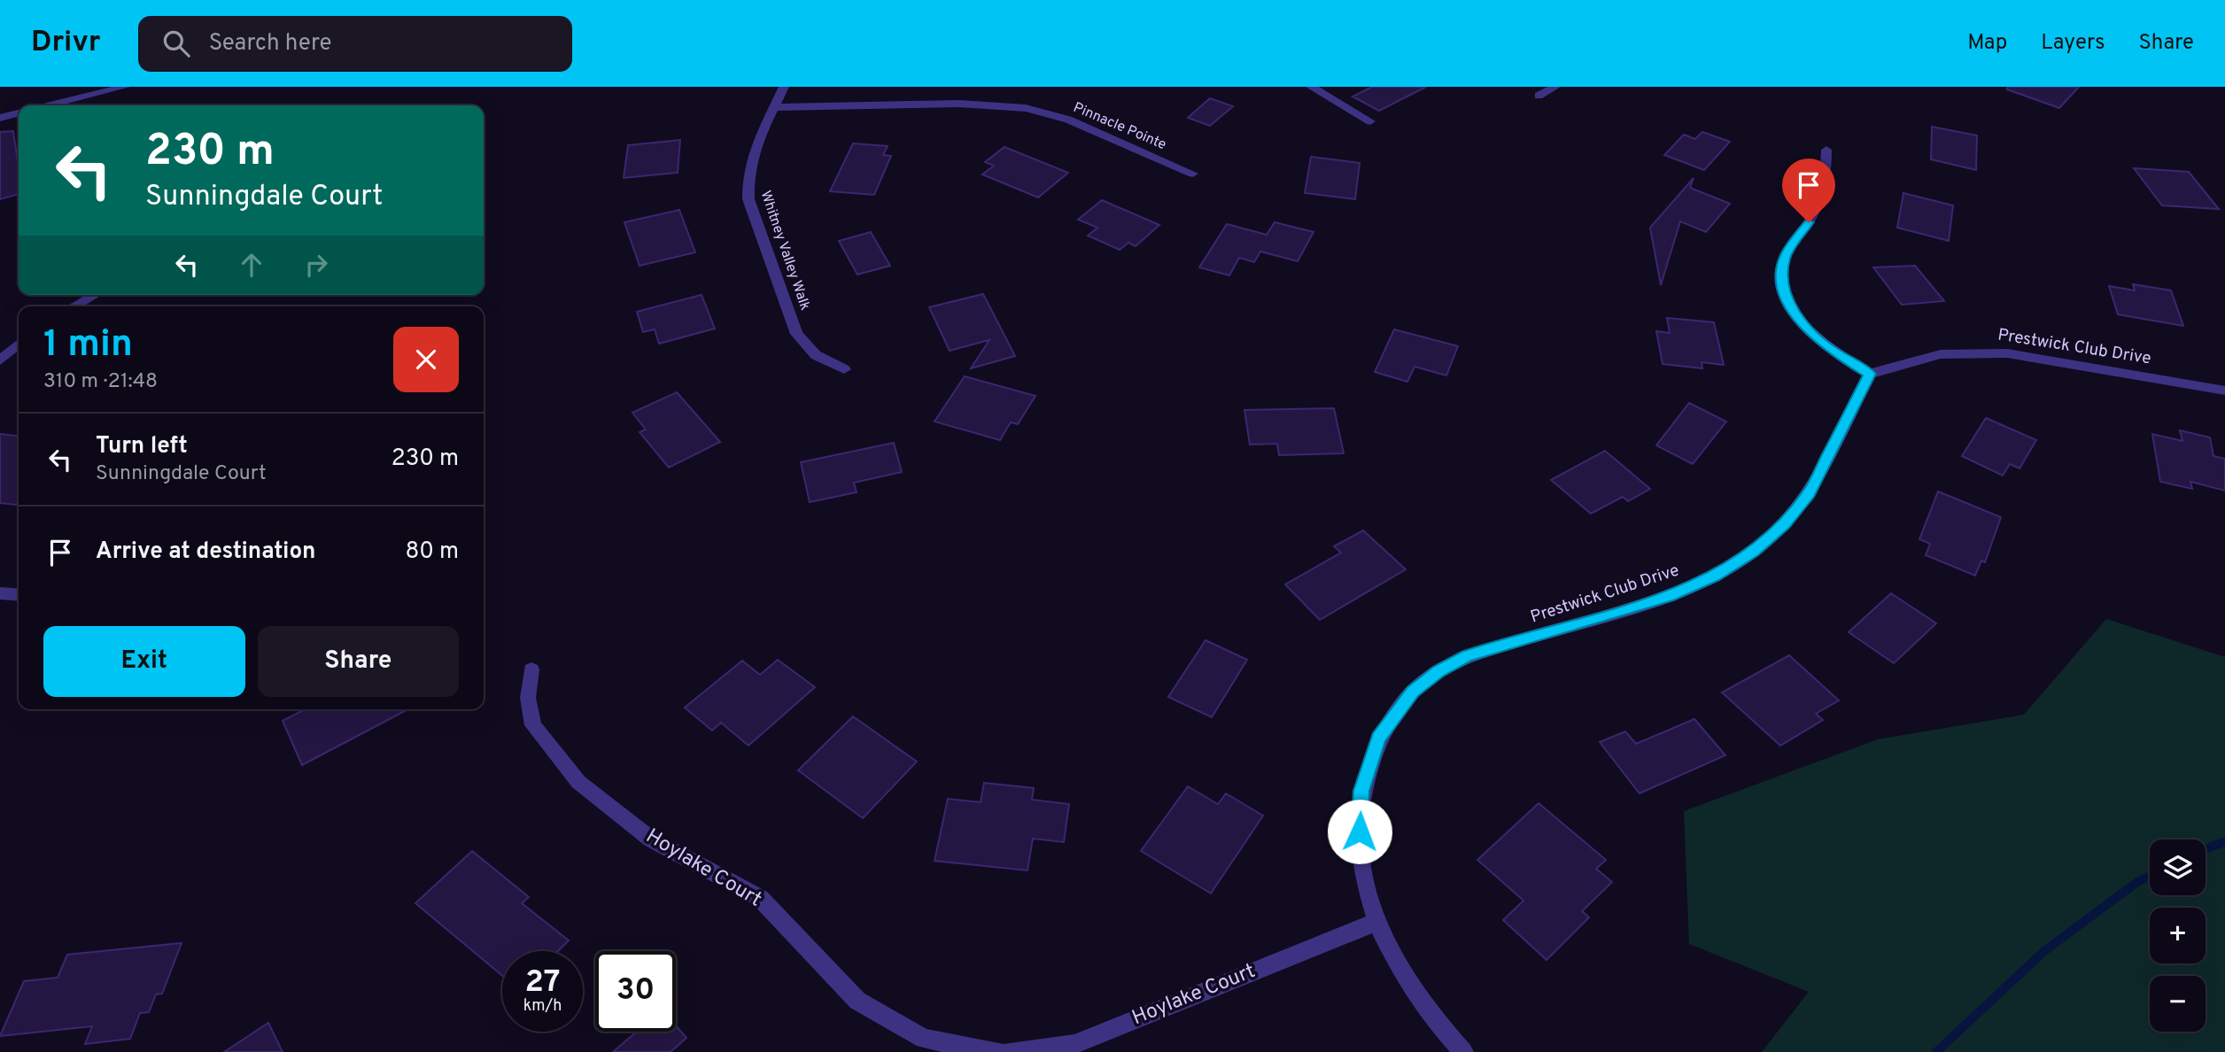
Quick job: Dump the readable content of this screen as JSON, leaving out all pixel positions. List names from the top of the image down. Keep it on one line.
{"streets":{"street":["Pinnacle Pointe","Whitney Valley Walk","Prestwick Club Drive","Hoylake Court"]},"crossings":[["Pinnacle Pointe","Whitney Valley Walk"],["Prestwick Club Drive","Hoylake Court"]],"page":{"header":"Drivr","search":"Search here","nav":["Map","Layers","Share"],"turn":["230 m","Sunningdale Court"],"heading":["1 min","310 m · 21:48"],"list":[{"name":"Turn left","note":"Sunningdale Court","value":"230 m"},{"name":"Arrive at destination","value":"80 m"}],"buttons":["Exit","Share"],"map_buttons":["+","−"],"speed":"27 km/h","limit":"30"}}
